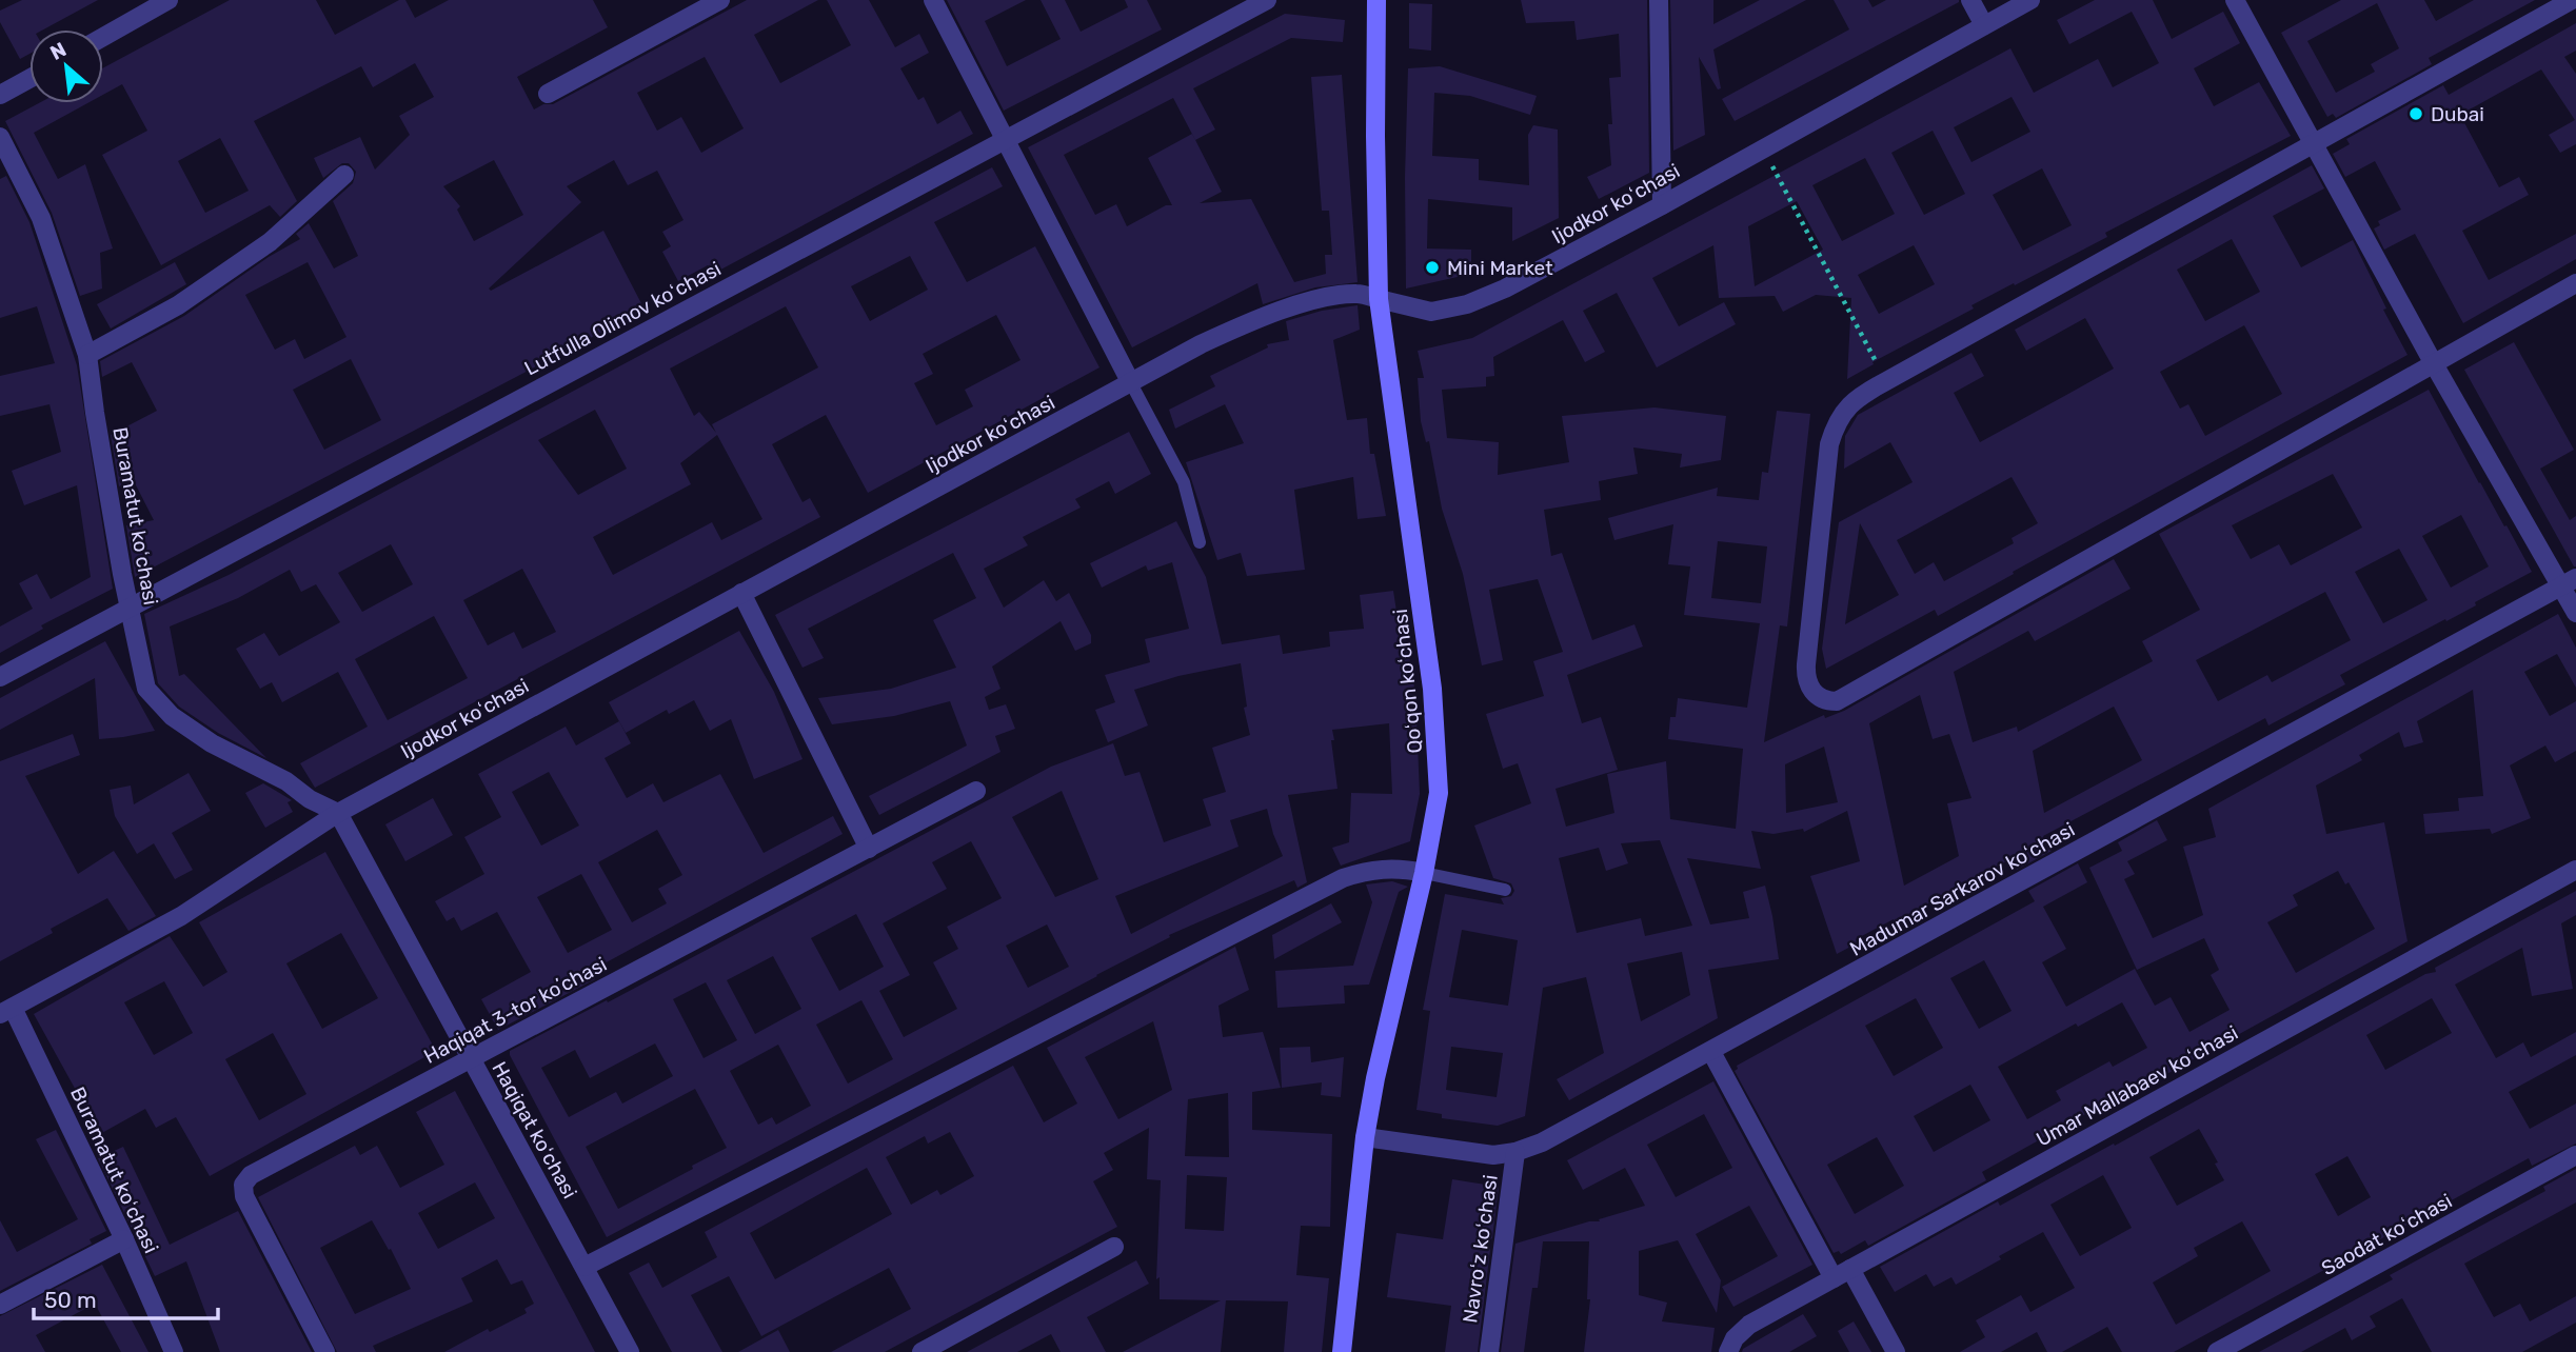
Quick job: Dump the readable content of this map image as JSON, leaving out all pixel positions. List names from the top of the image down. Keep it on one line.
{"streets":{"main road":["Qoʻqon koʻchasi"],"street":["Ijodkor koʻchasi","Lutfulla Olimov koʻchasi","Buramatut koʻchasi","Madumar Sarkarov koʻchasi","Haqiqat 3-tor koʼchasi","Umar Mallabaev koʻchasi","Haqiqat koʻchasi","Saodat koʻchasi","Navroʻz koʻchasi"]},"crossings":[["Ijodkor koʻchasi","Buramatut koʻchasi"],["Ijodkor koʻchasi","Qoʻqon koʻchasi"],["Ijodkor koʻchasi","Haqiqat koʻchasi"],["Lutfulla Olimov koʻchasi","Buramatut koʻchasi"],["Buramatut koʻchasi","Haqiqat koʻchasi"],["Qoʻqon koʻchasi","Madumar Sarkarov koʻchasi"],["Madumar Sarkarov koʻchasi","Navroʻz koʻchasi"],["Haqiqat 3-tor koʼchasi","Haqiqat koʻchasi"]],"places":["Dubai","Mini Market"],"scale_bar":"50 m","north":"top left"}
